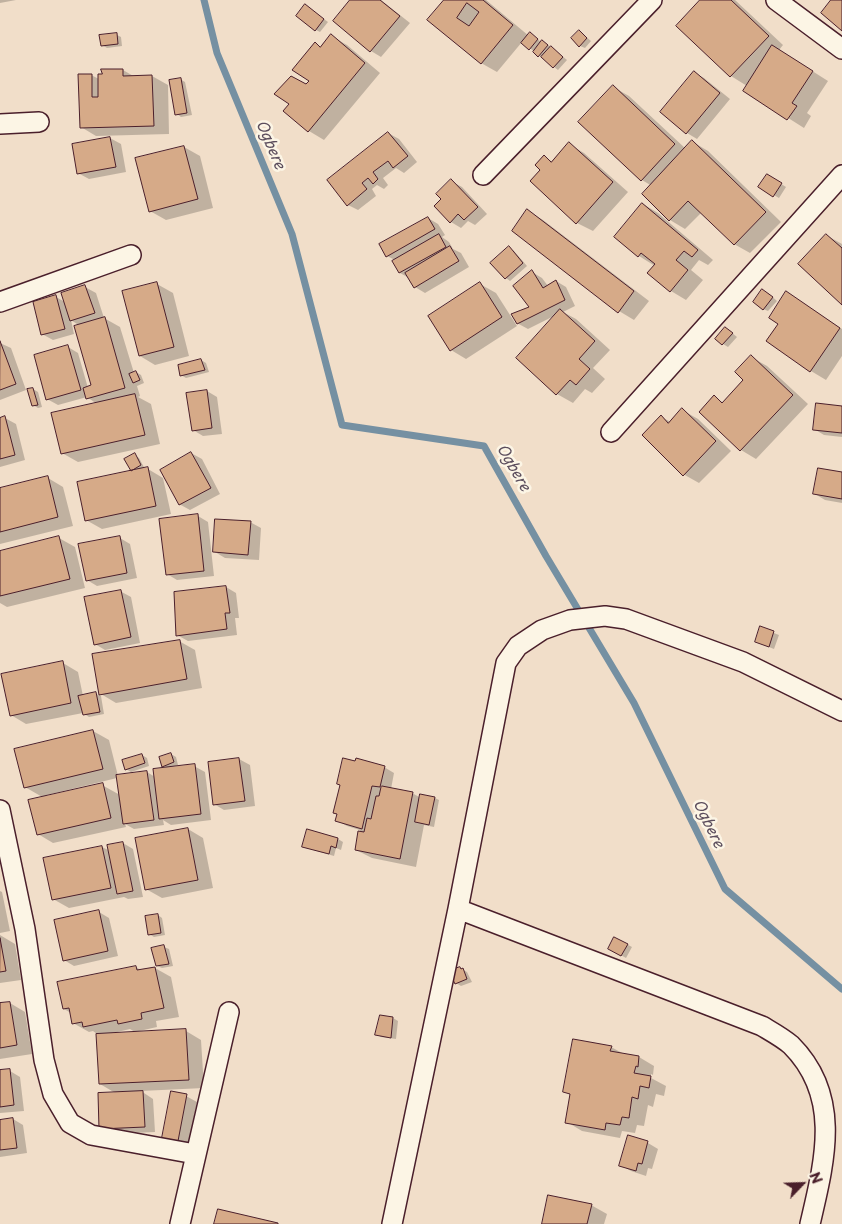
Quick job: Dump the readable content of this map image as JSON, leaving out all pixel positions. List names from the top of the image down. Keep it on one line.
{"water":["Ogbere"],"north":"top right"}
